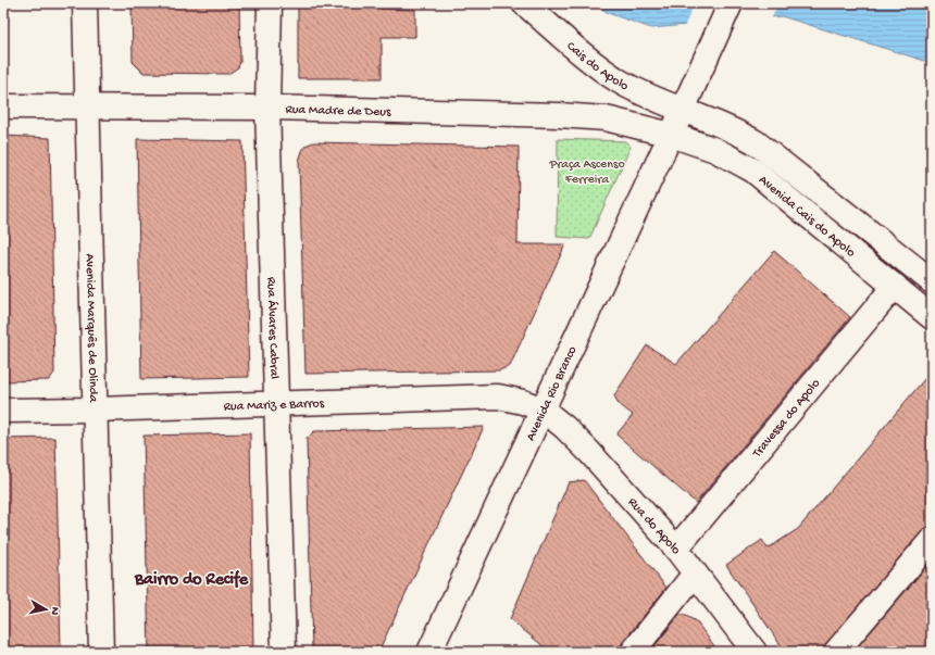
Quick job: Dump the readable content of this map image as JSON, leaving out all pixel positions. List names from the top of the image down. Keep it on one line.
{"streets":{"street":["Cais do Apolo","Rua Madre de Deus","Avenida Cais do Apolo","Rua Álvares Cabral","Avenida Marquês de Olinda","Avenida Rio Branco","Rua Mariz e Barros","Travessa do Apolo","Rua do Apolo"]},"crossings":[["Cais do Apolo","Avenida Cais do Apolo"],["Cais do Apolo","Avenida Rio Branco"],["Rua Madre de Deus","Avenida Cais do Apolo"],["Rua Madre de Deus","Rua Álvares Cabral"],["Rua Madre de Deus","Avenida Marquês de Olinda"],["Rua Madre de Deus","Avenida Rio Branco"],["Avenida Cais do Apolo","Avenida Rio Branco"],["Avenida Cais do Apolo","Travessa do Apolo"],["Rua Álvares Cabral","Rua Mariz e Barros"],["Avenida Marquês de Olinda","Rua Mariz e Barros"],["Avenida Rio Branco","Rua Mariz e Barros"],["Avenida Rio Branco","Rua do Apolo"],["Rua Mariz e Barros","Rua do Apolo"],["Travessa do Apolo","Rua do Apolo"]],"districts":["Bairro do Recife"],"parks":["Praça Ascenso Ferreira"],"north":"right"}
